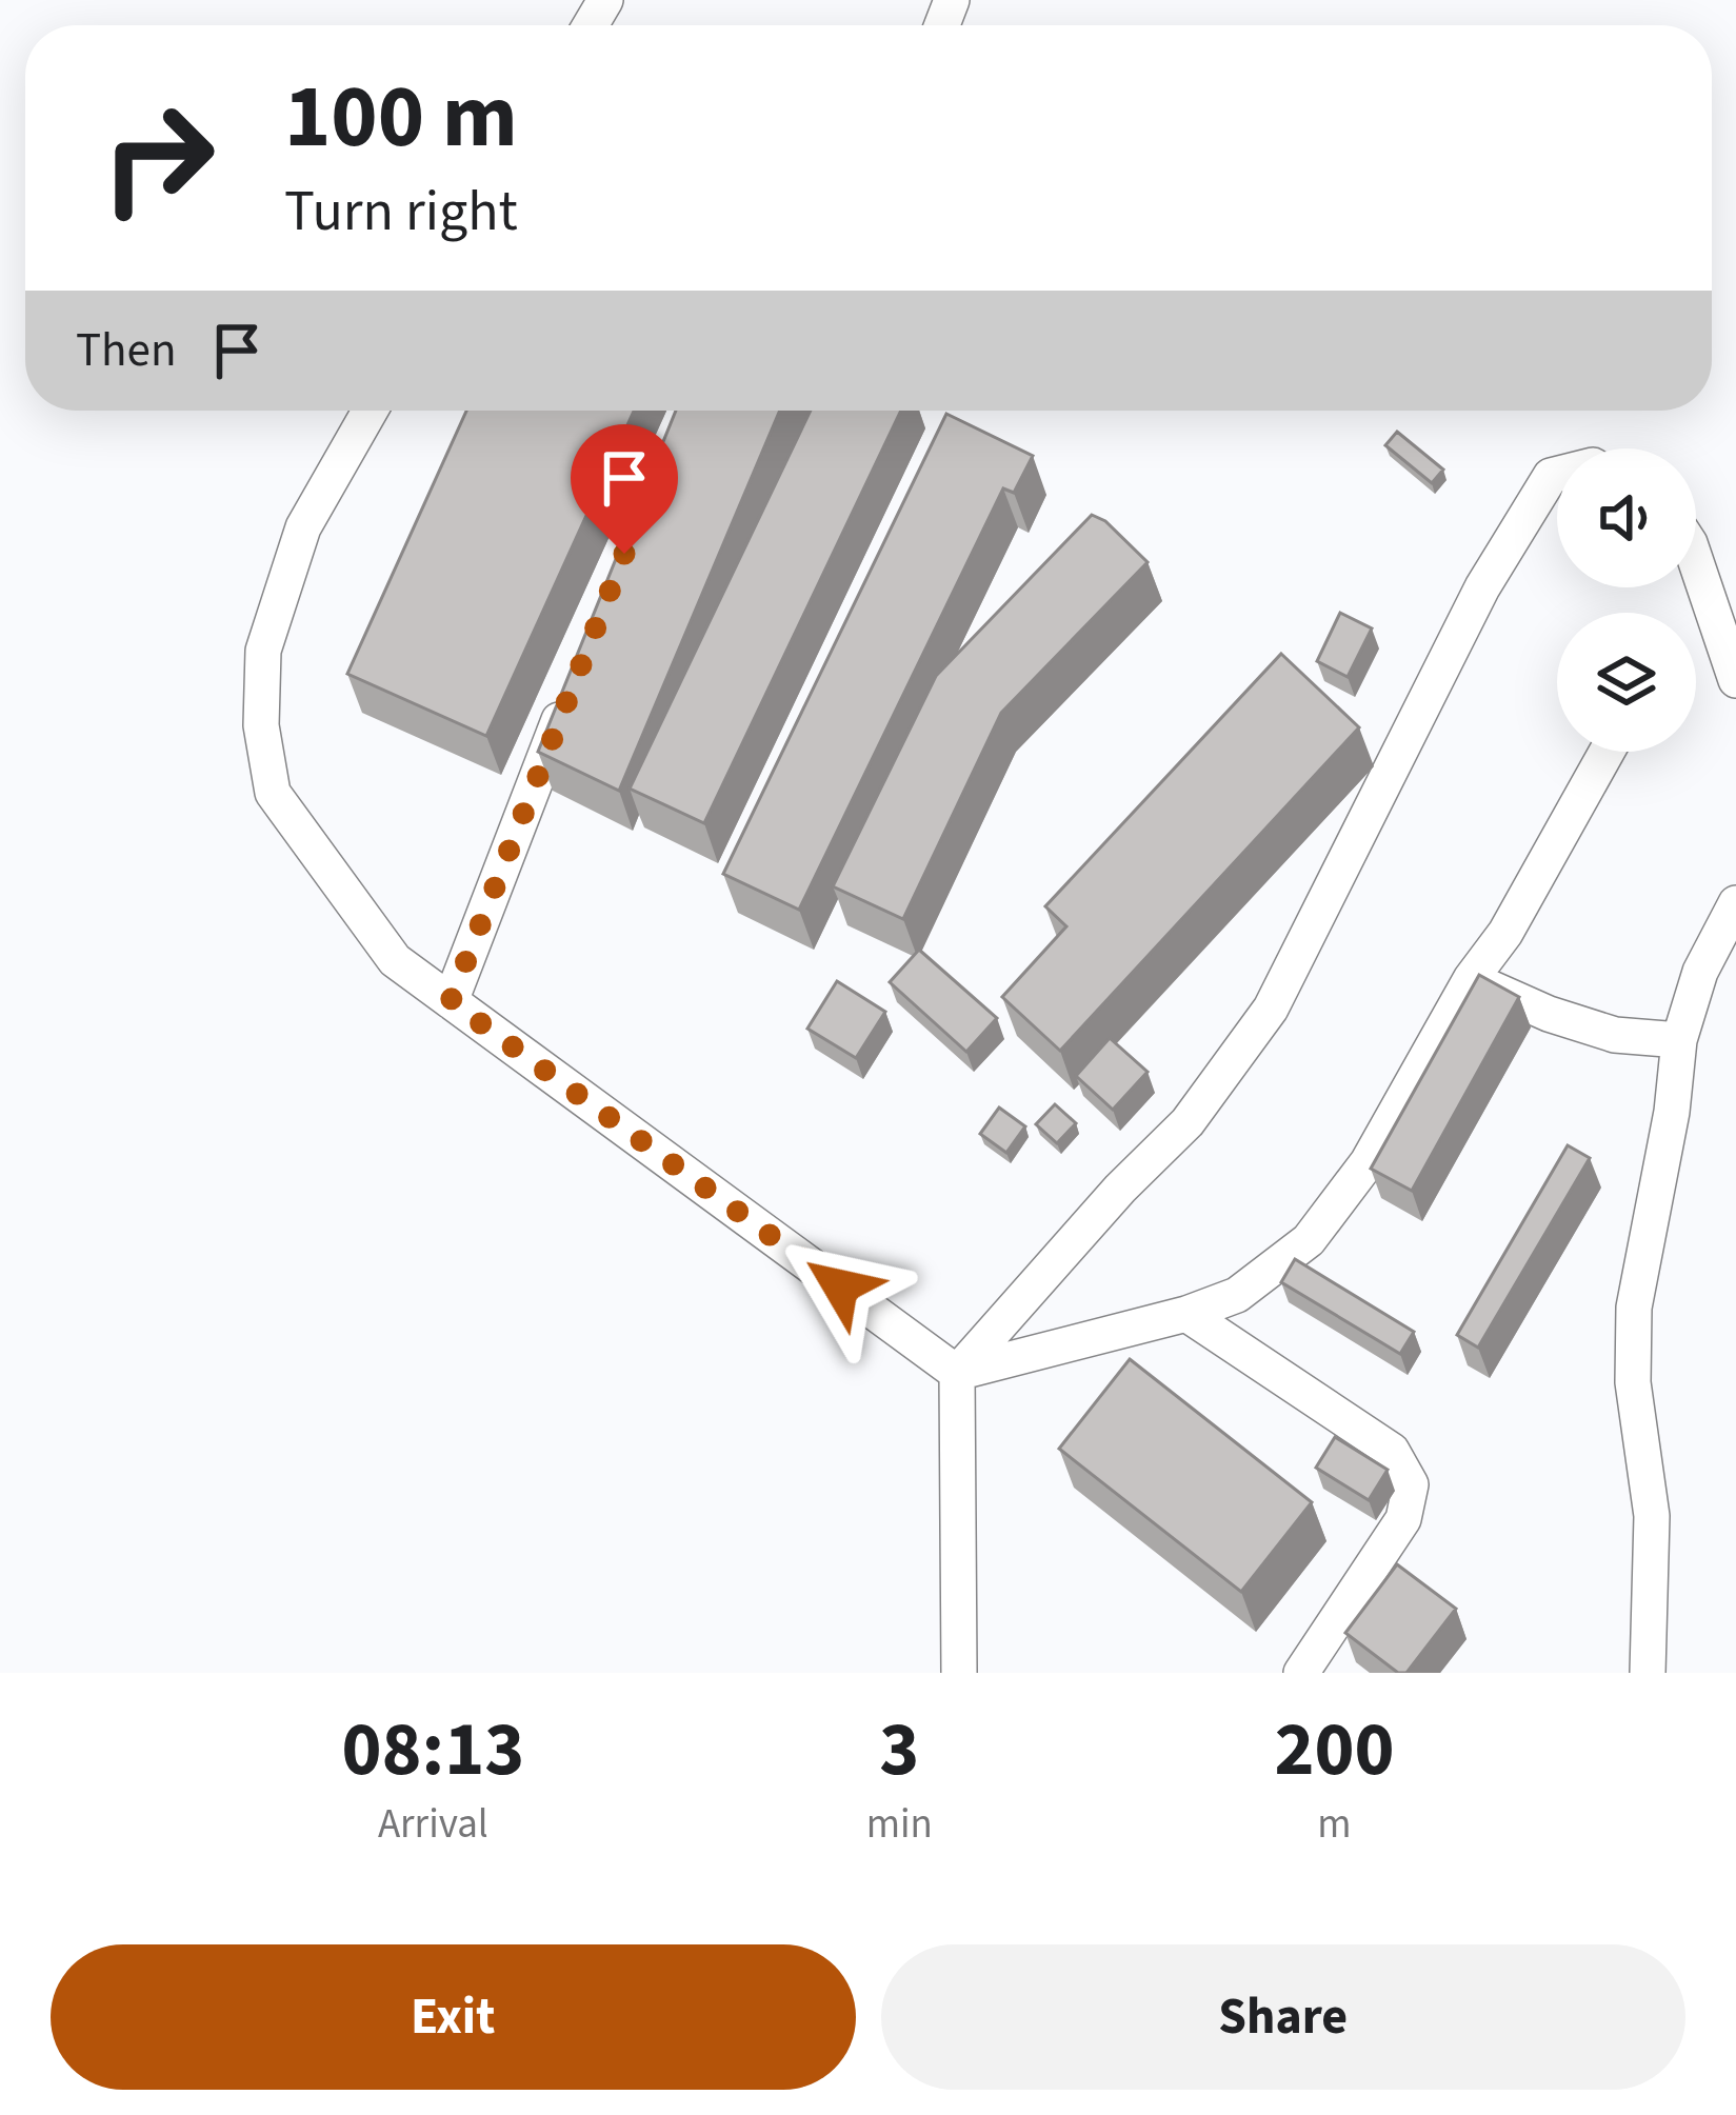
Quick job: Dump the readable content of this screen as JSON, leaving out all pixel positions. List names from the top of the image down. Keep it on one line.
{"page":{"turn":["100 m","Turn right"],"then":"Then","eta":["08:13","Arrival","3","min","200","m"],"buttons":["Exit","Share"]}}
